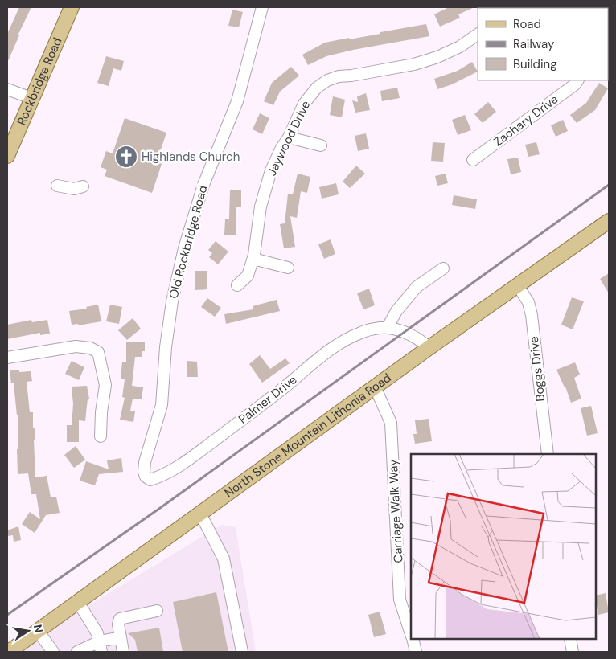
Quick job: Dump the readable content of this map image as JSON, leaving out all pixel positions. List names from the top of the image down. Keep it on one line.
{"streets":{"main road":["Rockbridge Road","North Stone Mountain Lithonia Road"],"street":["Zachary Drive","Jaywood Drive","Old Rockbridge Road","Boggs Drive","Palmer Drive","Carriage Walk Way"]},"crossings":[["Old Rockbridge Road","Palmer Drive"],["Boggs Drive","North Stone Mountain Lithonia Road"],["Palmer Drive","North Stone Mountain Lithonia Road"],["North Stone Mountain Lithonia Road","Carriage Walk Way"]],"places":{"church":["Highlands Church"]},"legend":["Road","Railway","Building"],"north":"right"}
